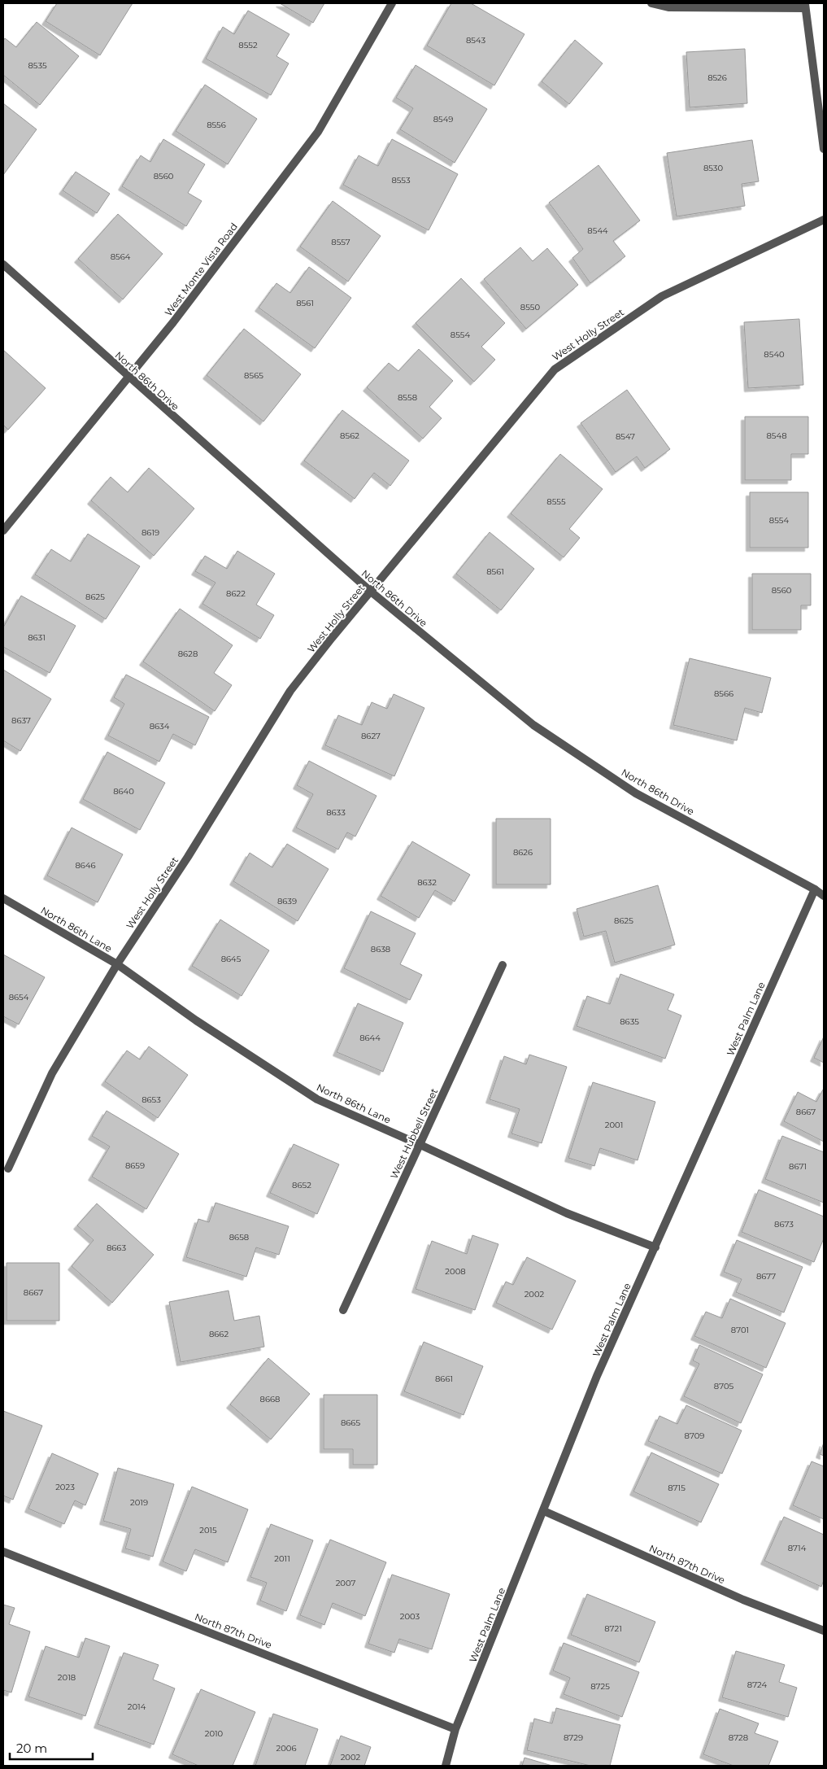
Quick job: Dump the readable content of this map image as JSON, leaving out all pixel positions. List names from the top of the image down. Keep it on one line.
{"streets":{"street":["West Monte Vista Road","West Holly Street","North 86th Drive","North 86th Lane","West Palm Lane","West Hubbell Street","North 87th Drive"]},"crossings":[["West Monte Vista Road","North 86th Drive"],["West Holly Street","North 86th Drive"],["West Holly Street","North 86th Lane"],["North 86th Drive","West Palm Lane"],["North 86th Lane","West Palm Lane"],["North 86th Lane","West Hubbell Street"],["West Palm Lane","North 87th Drive"]],"house_numbers":["8543","8552","8535","8526","8549","8556","8530","8560","8553","8544","8557","8564","8561","8550","8554","8540","8565","8558","8562","8548","8547","8555","8554","8619","8561","8560","8622","8625","8631","8628","8566","8637","8634","8627","8640","8633","8626","8646","8632","8639","8625","8638","8645","8654","8635","8644","8653","8667","2001","8659","8671","8652","8673","8658","8663","2008","8677","8667","2002","8701","8662","8661","8705","8668","8665","8709","2023","8715","2019","2015","8714","2011","2007","2003","8721","2018","8724","8725","2014","2010","8729","8728","2006","2002"],"scale_bar":"20 m"}
